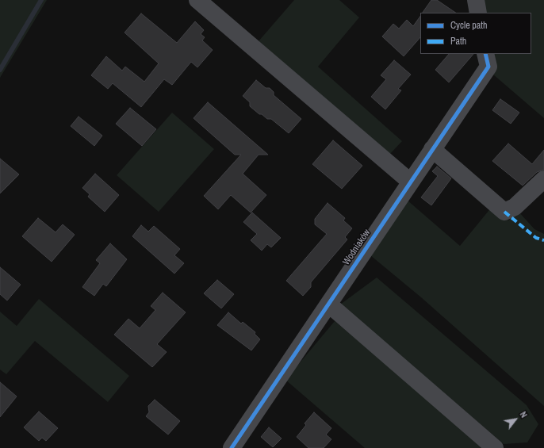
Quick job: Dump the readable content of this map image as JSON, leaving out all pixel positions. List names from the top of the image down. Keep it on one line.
{"streets":{"street":["Wodniaków"]},"legend":["Cycle path","Path"],"north":"top right"}
